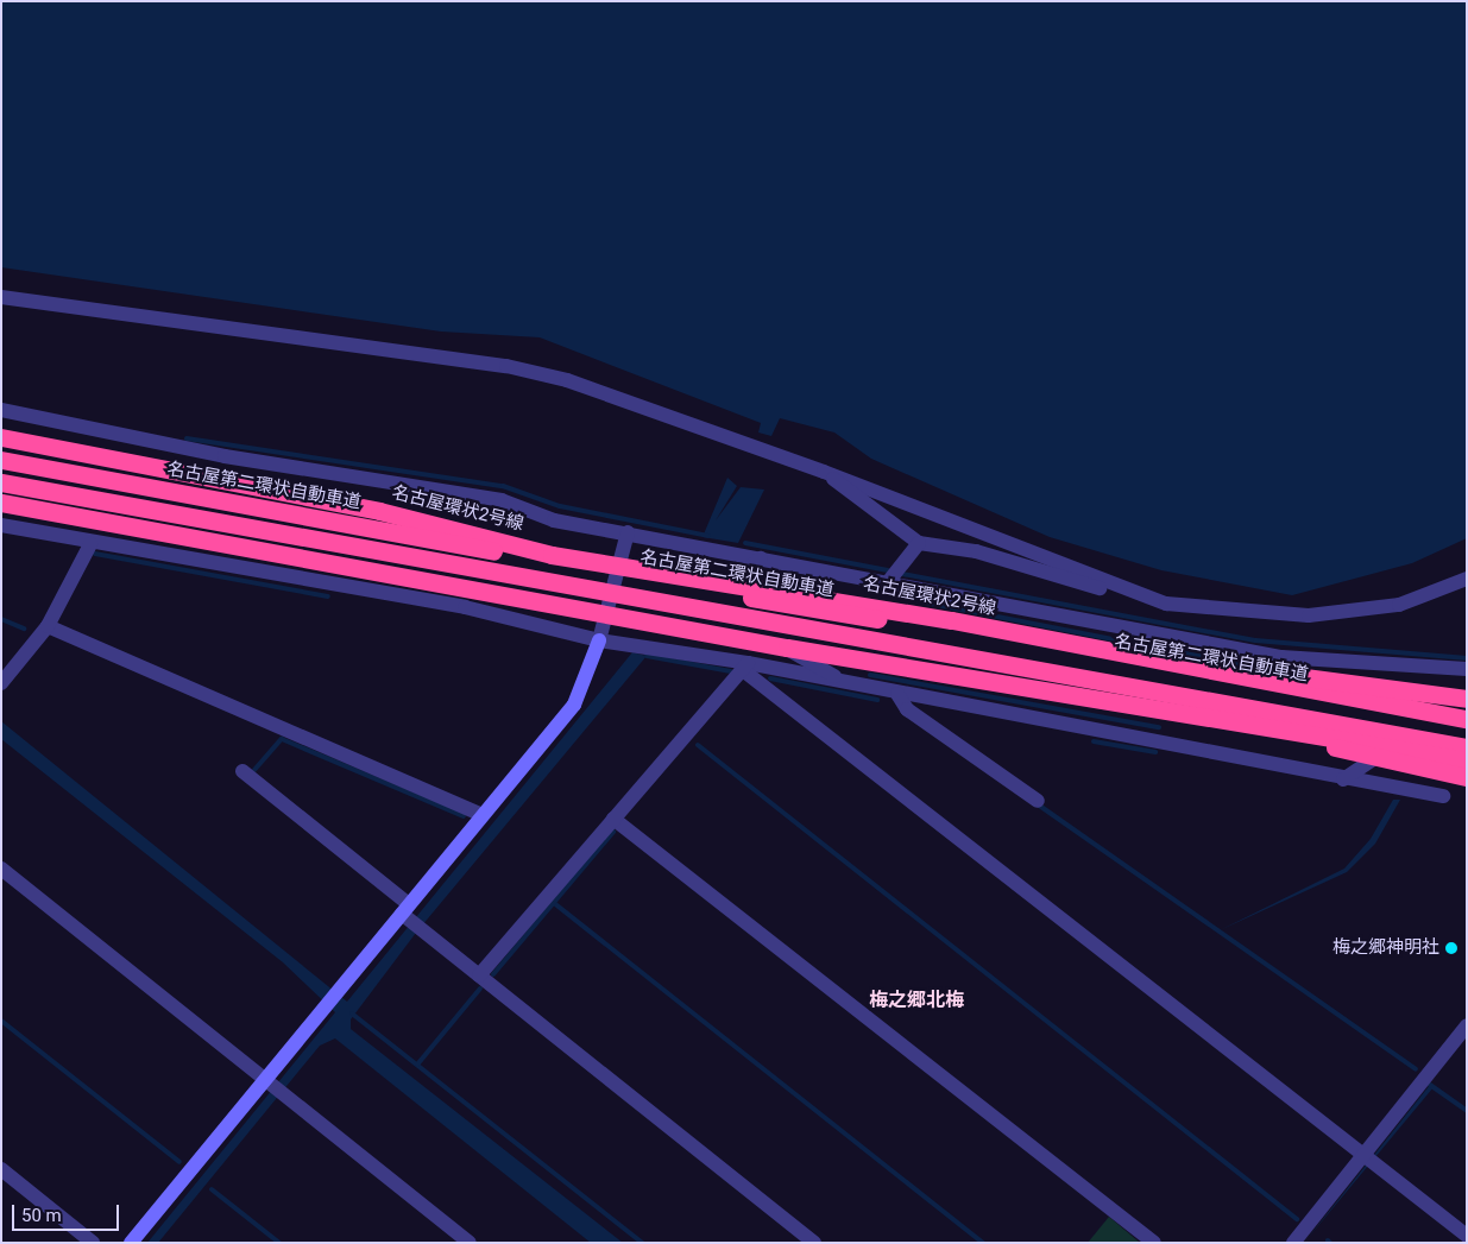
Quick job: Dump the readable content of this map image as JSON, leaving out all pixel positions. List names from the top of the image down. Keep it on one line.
{"streets":{"highway":["名古屋第二環状自動車道","名古屋環状2号線"]},"districts":["梅之郷北梅"],"places":["梅之郷神明社"],"scale_bar":"50 m"}
